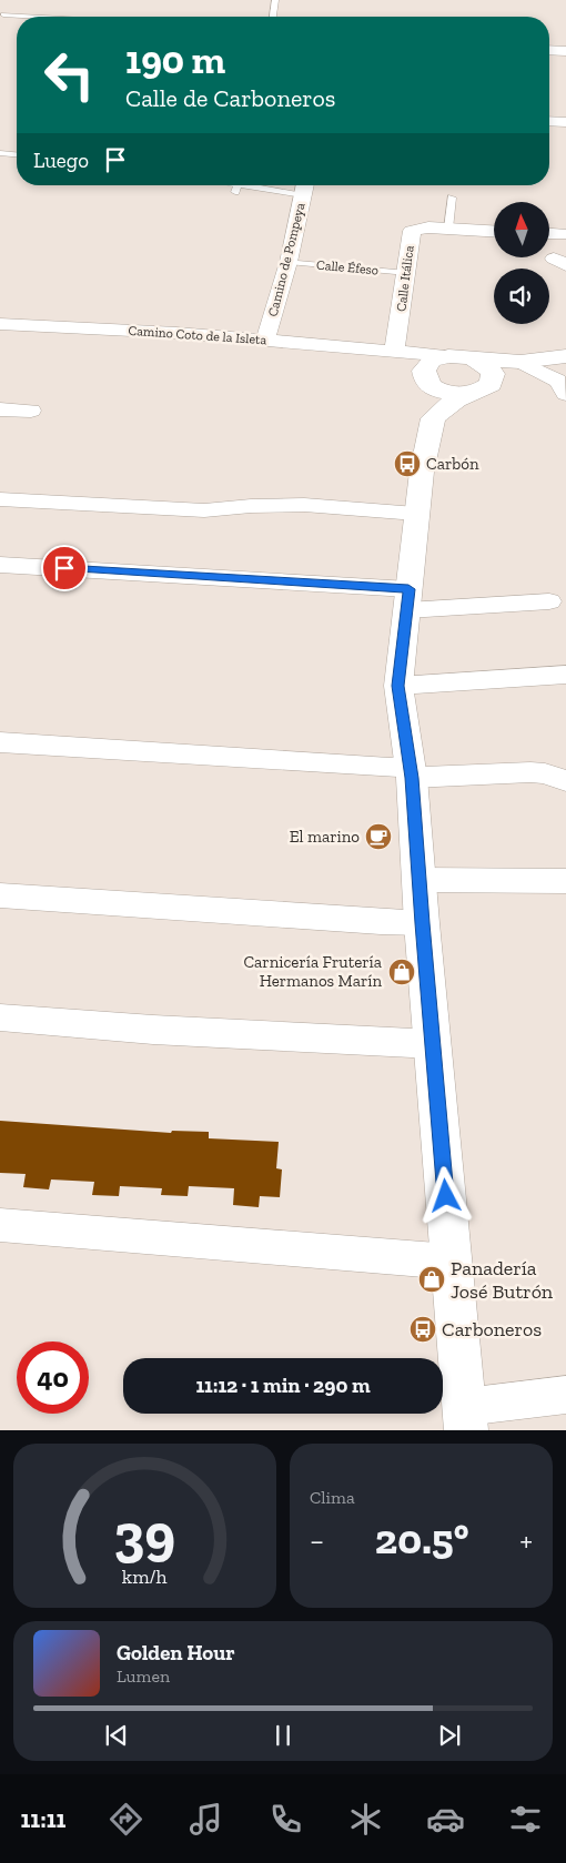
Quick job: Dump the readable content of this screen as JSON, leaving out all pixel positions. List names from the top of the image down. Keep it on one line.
{"streets":{"street":["Camino de Pompeya","Calle Itálica","Camino Coto de la Isleta"],"lane":["Calle Éfeso"]},"crossings":[["Camino de Pompeya","Calle Éfeso"],["Camino de Pompeya","Camino Coto de la Isleta"],["Calle Éfeso","Calle Itálica"],["Calle Itálica","Camino Coto de la Isleta"]],"places":{"bus stop":["Carbón","Carboneros"],"cafe":["El marino"],"shop":["Carnicería Frutería Hermanos Marín","Panadería José Butrón"]},"north":"top","page":{"turn":["190 m","Calle de Carboneros"],"then":"Luego","limit":"40","trip":"11:12 · 1 min · 290 m","tile":"Clima","heat":["−","20.5°","+"],"song":["Golden Hour","Lumen"],"tabs":"11:11","gauge":["39","km/h"]}}
